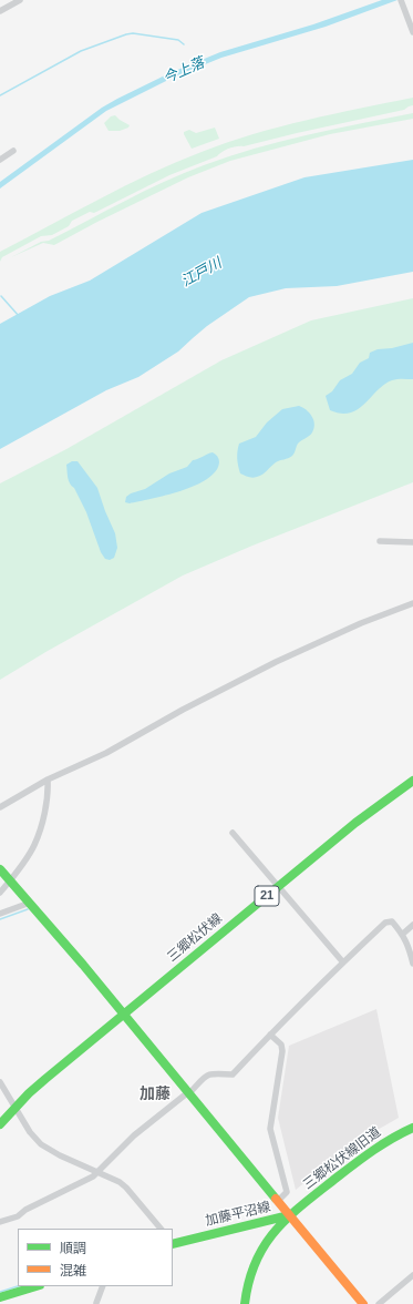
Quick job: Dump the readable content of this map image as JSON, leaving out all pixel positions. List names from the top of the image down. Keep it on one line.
{"streets":{"main road":["21","三郷松伏線","三郷松伏線旧道","加藤平沼線"]},"crossings":[["三郷松伏線旧道","加藤平沼線"]],"districts":["加藤"],"water":["今上落","江戸川"],"legend":["順調","混雑"]}
